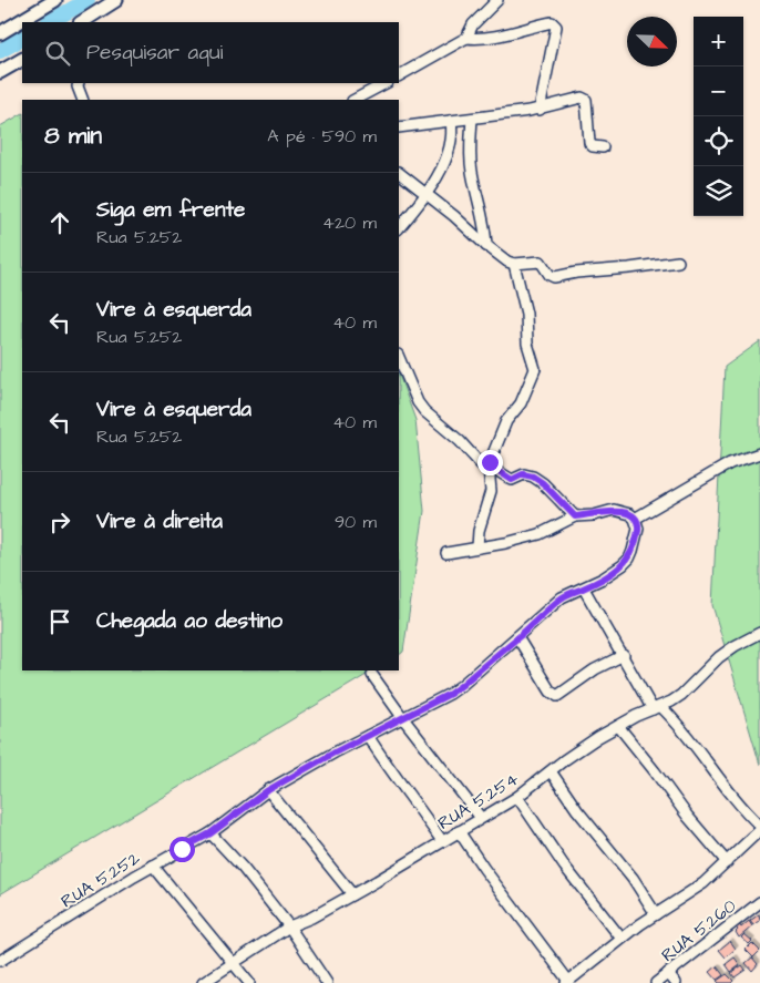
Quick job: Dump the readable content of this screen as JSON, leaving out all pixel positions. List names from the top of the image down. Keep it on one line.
{"streets":{"street":["RUA 5.254","RUA 5.252","RUA 5.260"]},"north":"bottom right","page":{"map_buttons":["+","−"],"search":"Pesquisar aqui","heading":["8 min","A pé · 590 m"],"list":[["Siga em frente","Rua 5.252","420 m"],["Vire à esquerda","Rua 5.252","40 m"],["Vire à esquerda","Rua 5.252","40 m"],["Vire à direita","90 m"],"Chegada ao destino"]}}
